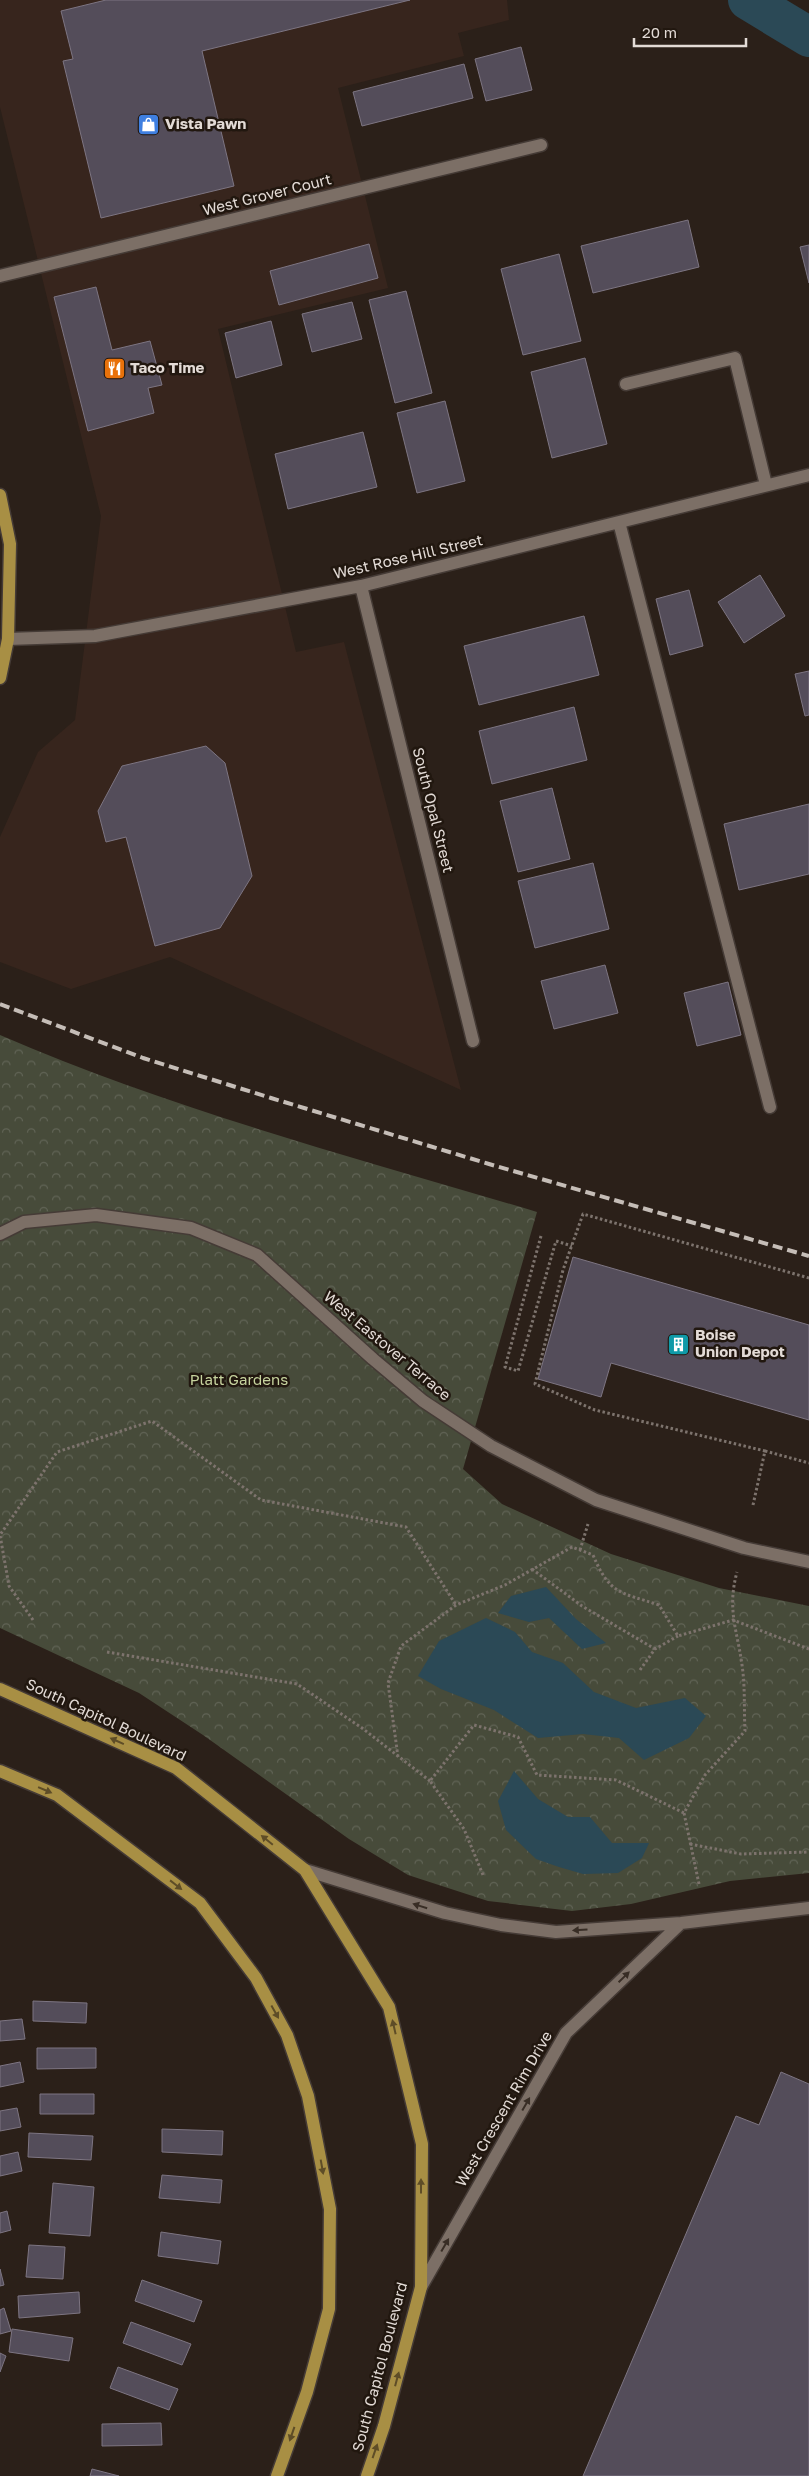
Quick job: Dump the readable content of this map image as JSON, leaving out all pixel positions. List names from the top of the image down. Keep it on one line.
{"streets":{"main road":["South Capitol Boulevard"],"street":["West Grover Court","West Rose Hill Street","South Opal Street","West Eastover Terrace","West Crescent Rim Drive"]},"crossings":[["West Rose Hill Street","South Opal Street"],["South Capitol Boulevard","West Crescent Rim Drive"]],"one_way":["South Capitol Boulevard","West Crescent Rim Drive"],"parks":["Platt Gardens"],"places":{"shop":["Vista Pawn"],"restaurant":["Taco Time"],"building":["Boise Union Depot"]},"scale_bar":"20 m"}
